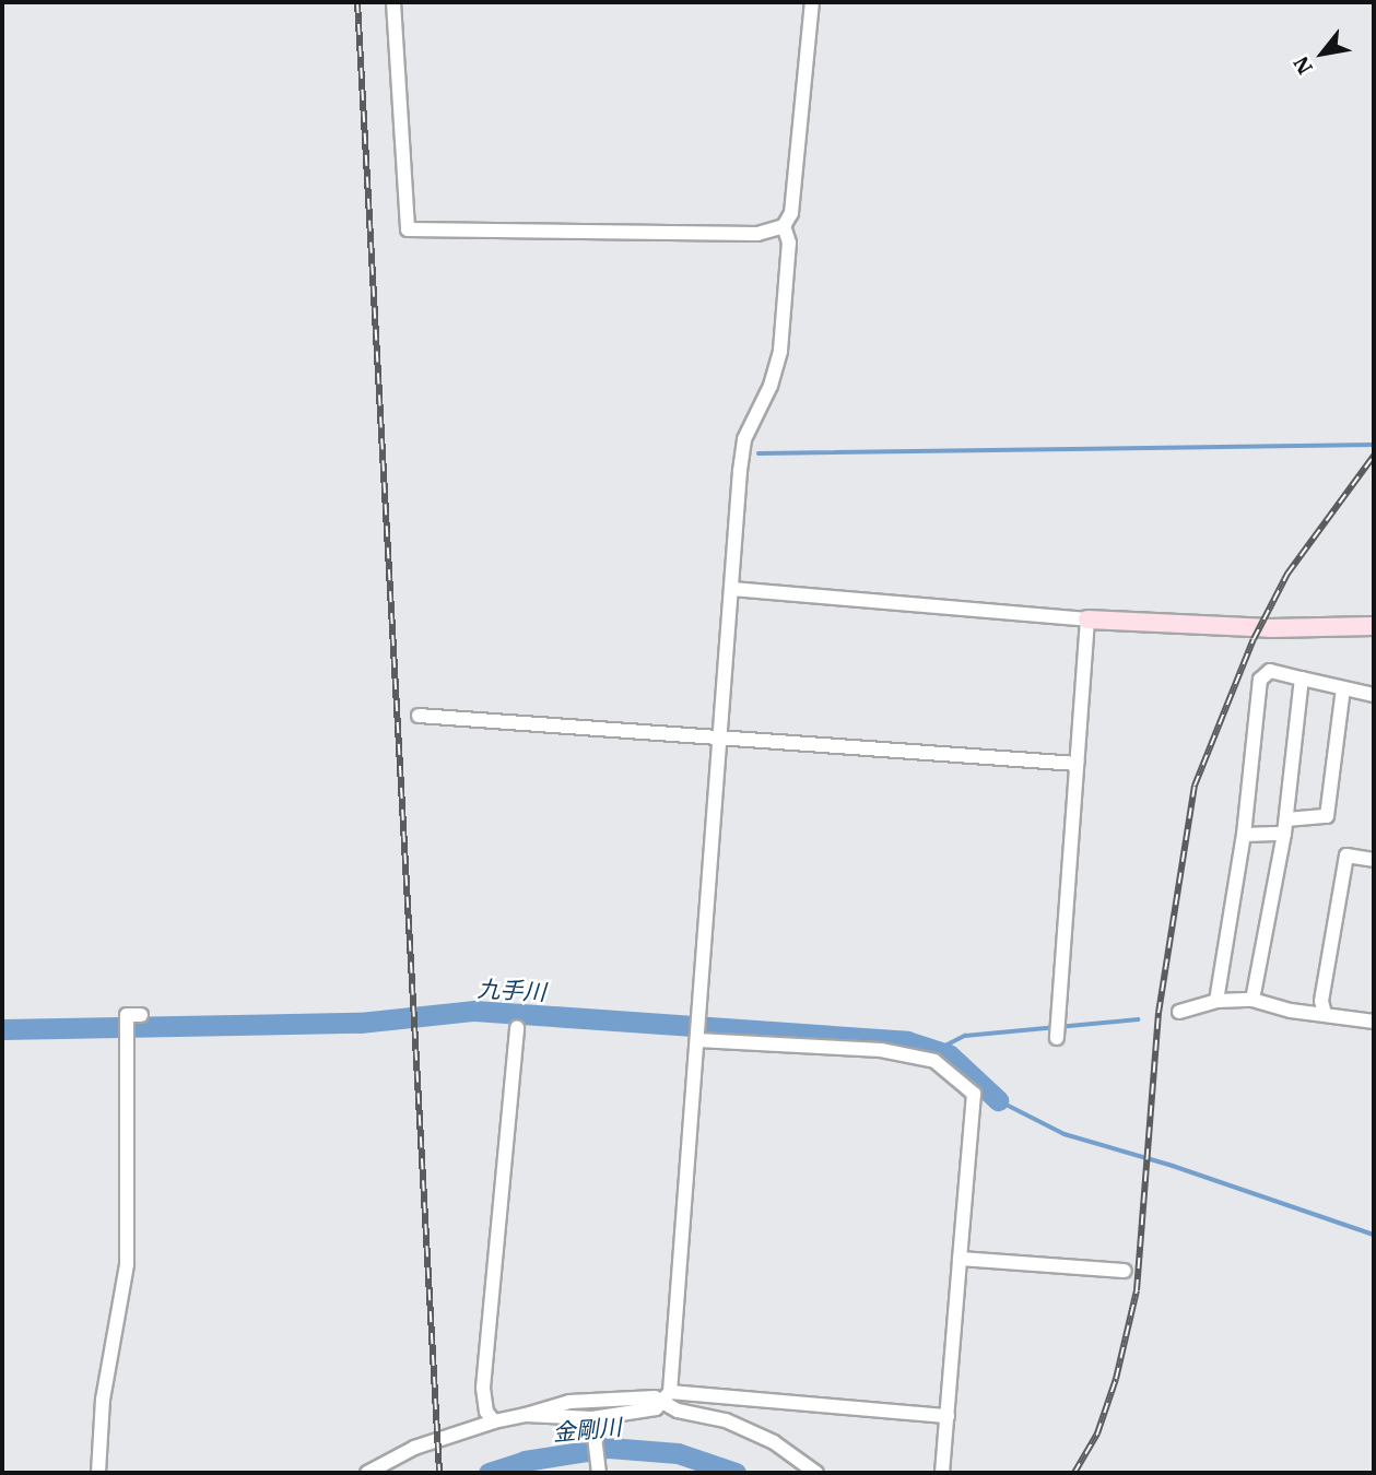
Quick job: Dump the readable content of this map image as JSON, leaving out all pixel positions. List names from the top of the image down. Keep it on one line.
{"water":["九手川","金剛川"],"north":"bottom left"}
